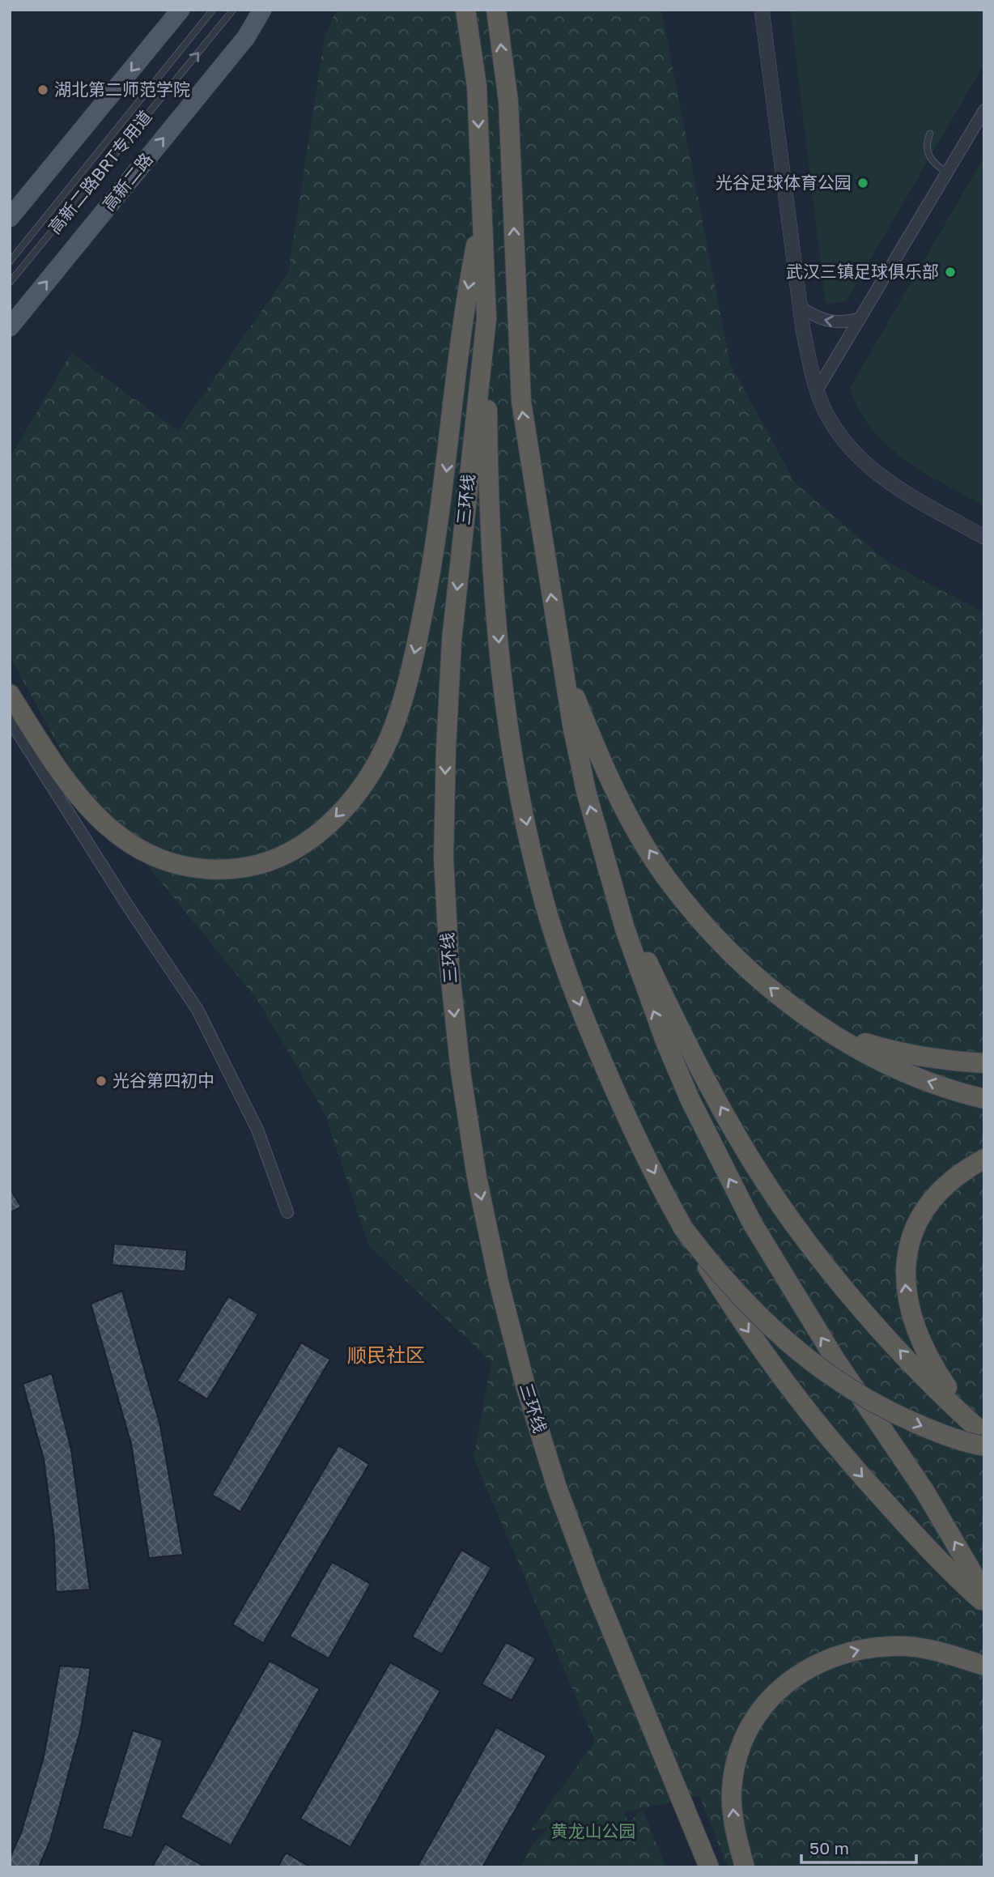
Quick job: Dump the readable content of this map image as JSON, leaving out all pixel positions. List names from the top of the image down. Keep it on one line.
{"streets":{"highway":["三环线"],"main road":["高新二路"],"lane":["高新二路BRT专用道"]},"districts":["顺民社区"],"parks":["黄龙山公园"],"places":["湖北第二师范学院","光谷足球体育公园","武汉三镇足球俱乐部","光谷第四初中"],"scale_bar":"50 m"}
